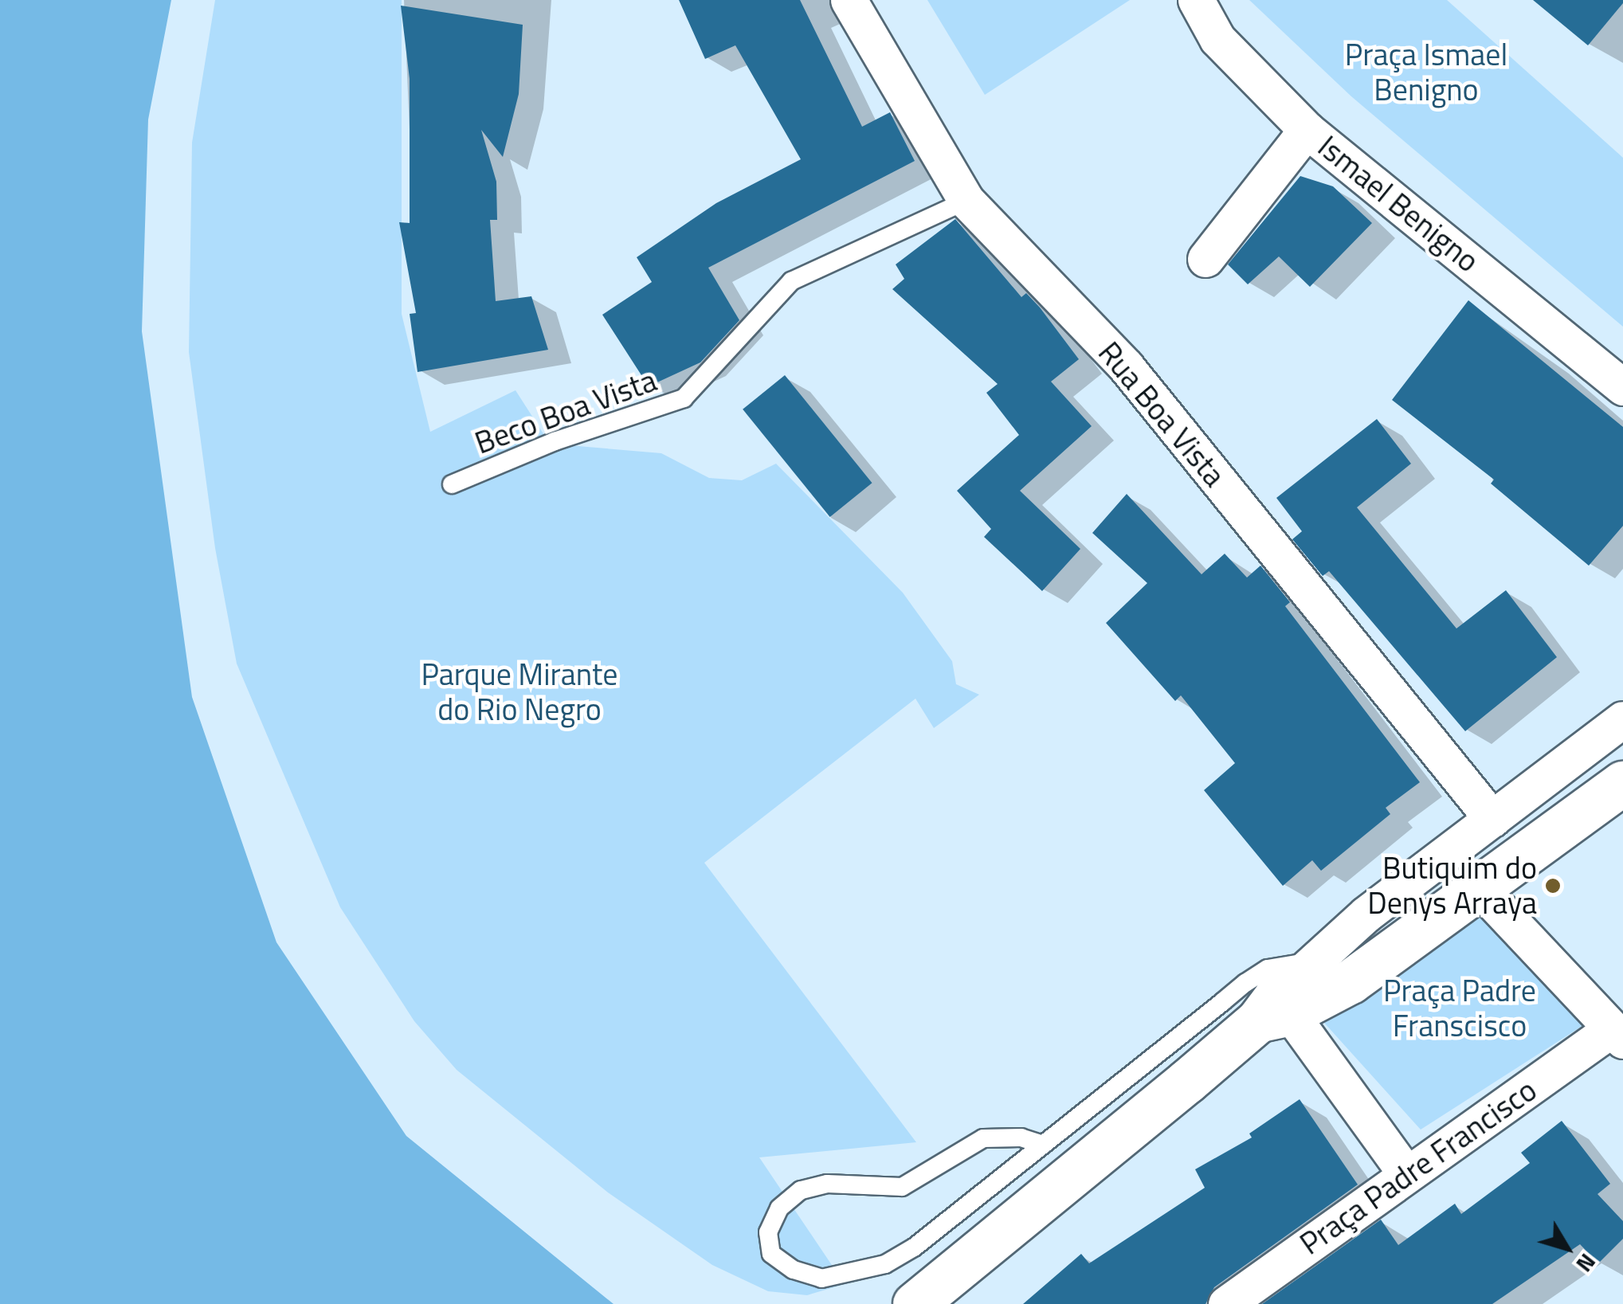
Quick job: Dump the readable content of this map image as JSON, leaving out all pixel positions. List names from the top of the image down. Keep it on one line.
{"streets":{"street":["Ismael Benigno","Rua Boa Vista","Praça Padre Francisco"],"lane":["Beco Boa Vista"]},"crossings":[["Beco Boa Vista","Rua Boa Vista"]],"parks":["Praça Ismael Benigno","Parque Mirante do Rio Negro","Praça Padre Franscisco"],"places":["Butiquim do Denys Arraya"],"north":"bottom right"}
